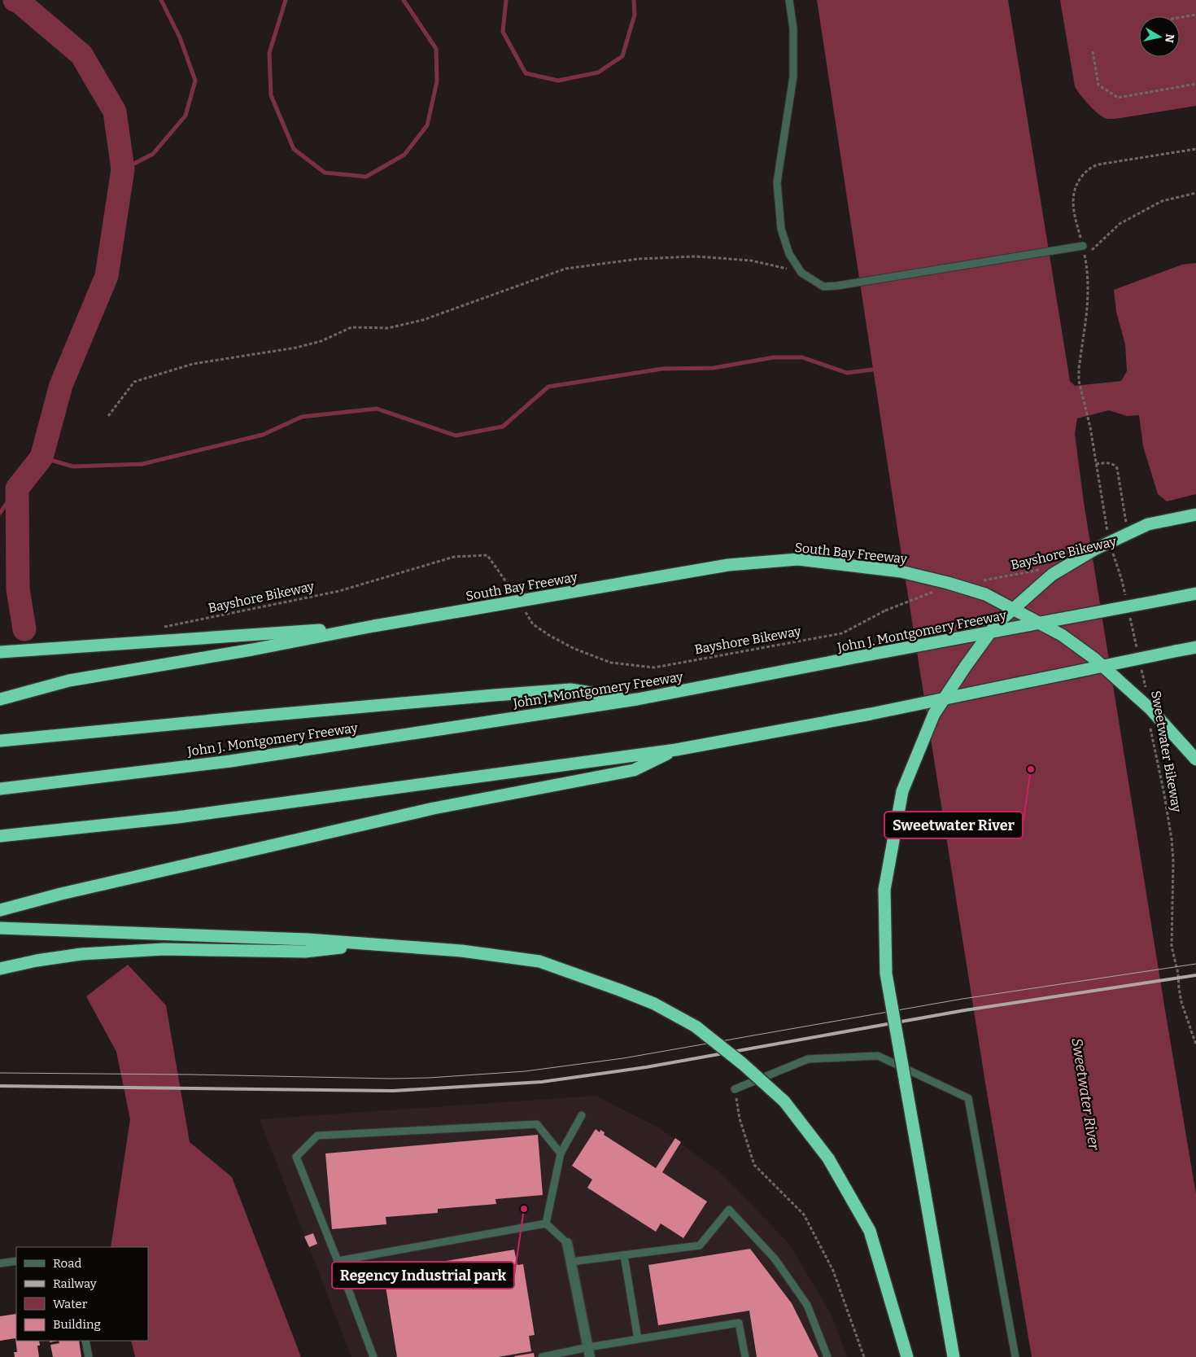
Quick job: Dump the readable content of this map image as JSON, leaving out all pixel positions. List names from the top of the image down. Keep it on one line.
{"streets":{"highway":["South Bay Freeway","John J. Montgomery Freeway"],"path":["Bayshore Bikeway","Sweetwater Bikeway"]},"water":["Sweetwater River"],"places":["Sweetwater River","Regency Industrial park"],"legend":["Road","Railway","Water","Building"],"north":"right"}
